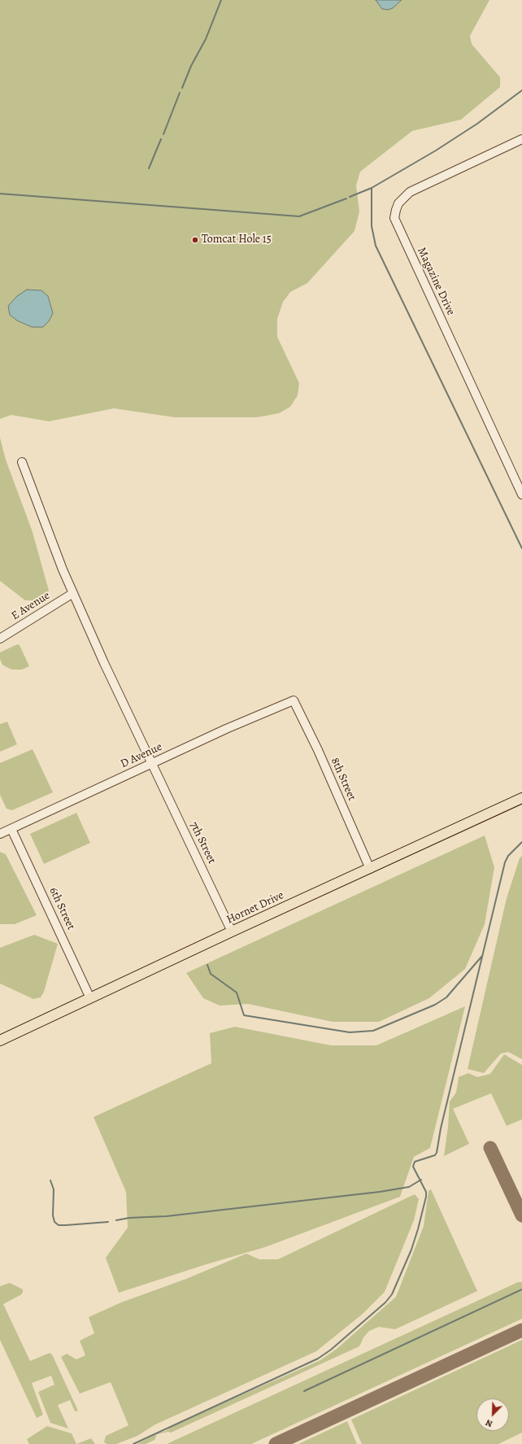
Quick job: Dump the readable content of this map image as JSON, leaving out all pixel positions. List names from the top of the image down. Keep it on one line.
{"streets":{"main road":["Hornet Drive"],"street":["Magazine Drive","E Avenue","D Avenue","8th Street","7th Street","6th Street"]},"crossings":[["E Avenue","7th Street"],["D Avenue","8th Street"],["D Avenue","7th Street"],["D Avenue","6th Street"],["8th Street","Hornet Drive"],["7th Street","Hornet Drive"],["Hornet Drive","6th Street"]],"places":["Tomcat Hole 15"],"north":"bottom left"}
